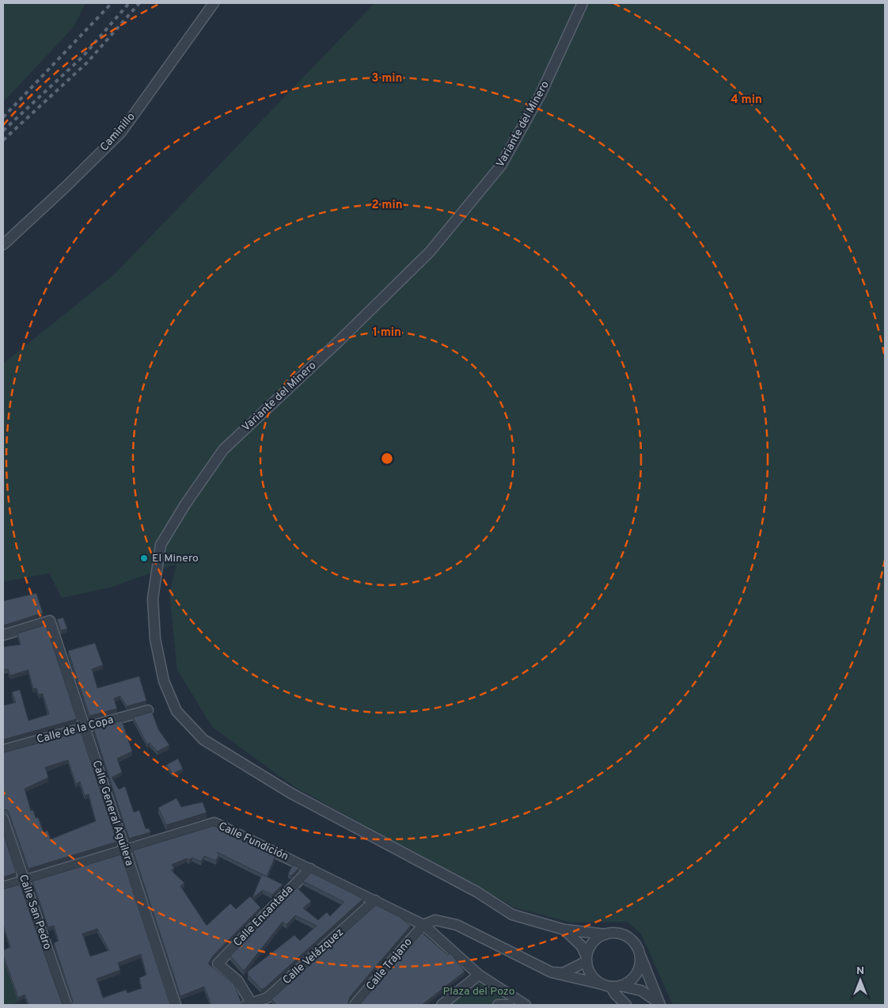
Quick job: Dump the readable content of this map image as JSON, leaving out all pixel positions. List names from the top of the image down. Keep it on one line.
{"streets":{"street":["Variante del Minero","Caminillo","Calle de la Copa","Calle General Aguilera","Calle Fundición","Calle San Pedro","Calle Encantada","Calle Velázquez","Calle Trajano"]},"crossings":[["Calle de la Copa","Calle General Aguilera"],["Calle General Aguilera","Calle Fundición"],["Calle Fundición","Calle San Pedro"],["Calle Fundición","Calle Encantada"],["Calle Fundición","Calle Velázquez"],["Calle Fundición","Calle Trajano"],["Calle Encantada","Calle Velázquez"]],"parks":["Plaza del Pozo"],"places":["El Minero"],"north":"top","rings":["3 min","4 min","2 min","1 min"]}
